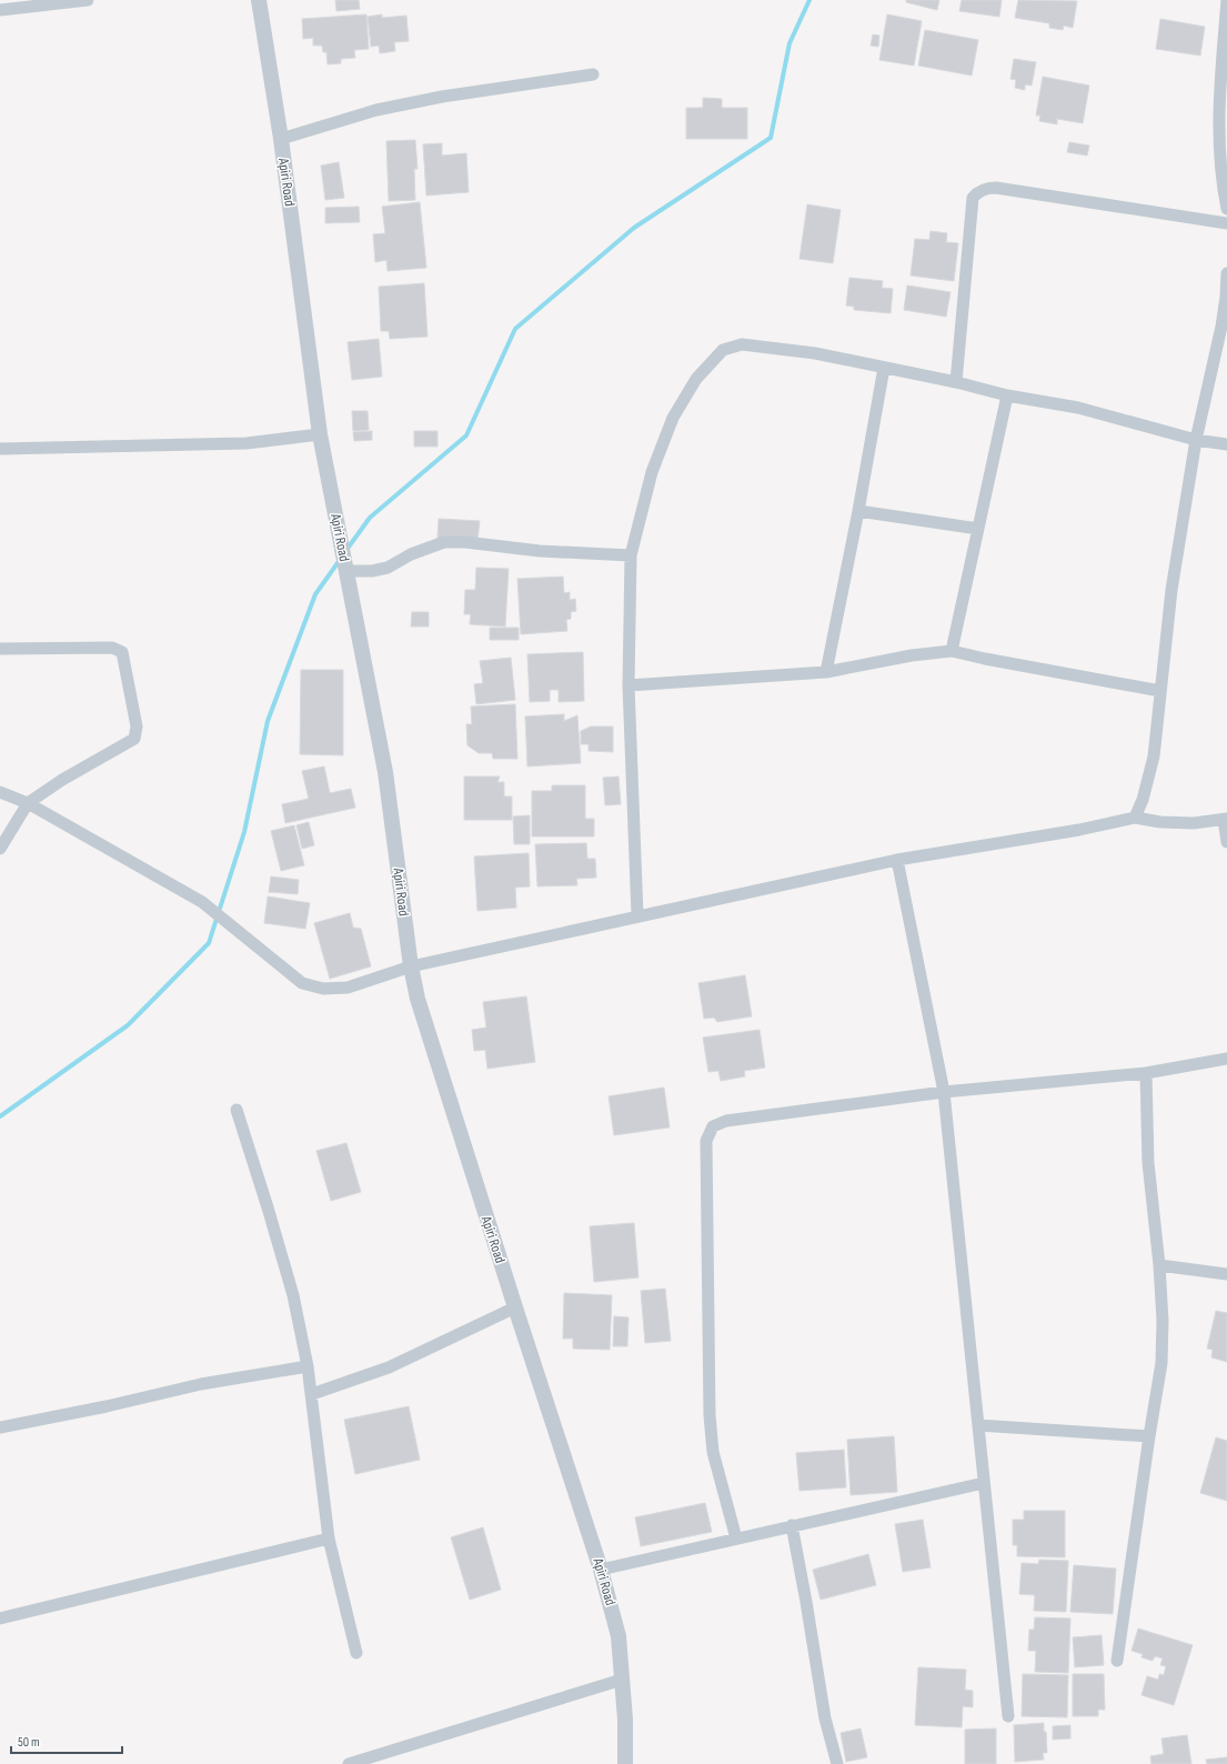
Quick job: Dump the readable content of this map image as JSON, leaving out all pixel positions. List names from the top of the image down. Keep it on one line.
{"streets":{"street":["Apiri Road"]},"scale_bar":"50 m"}
